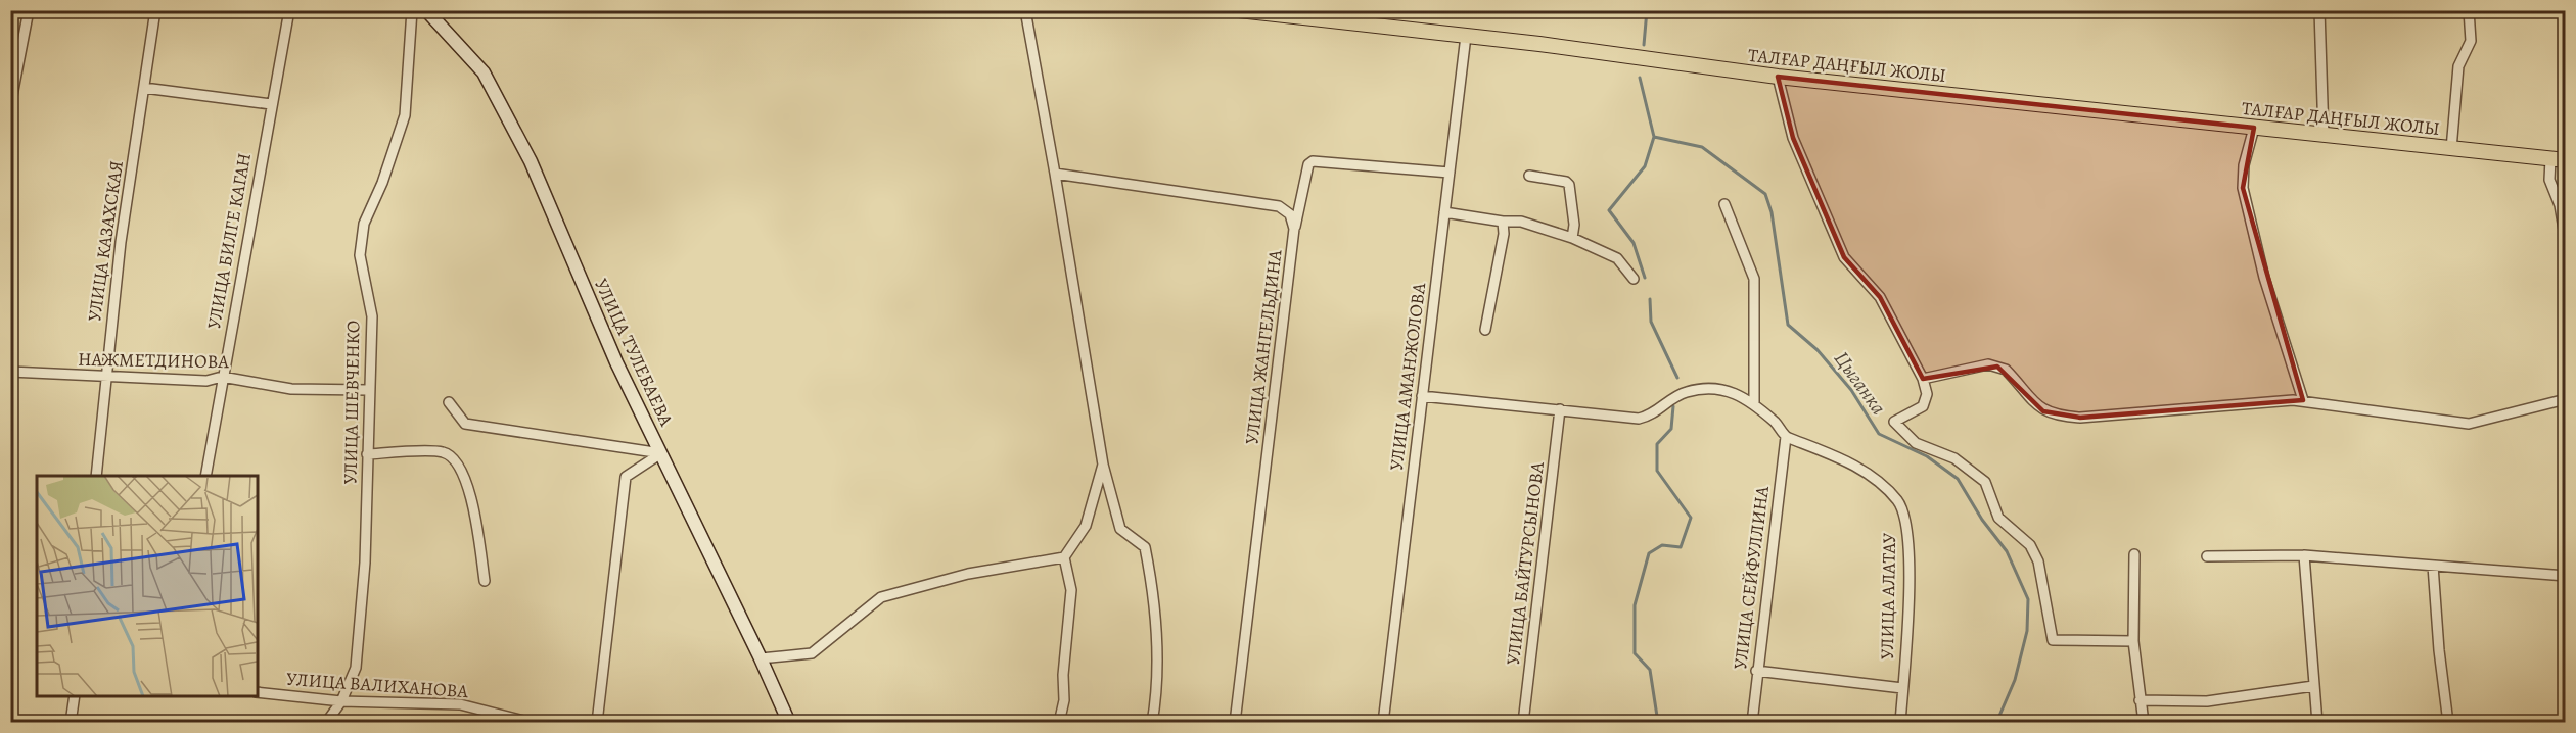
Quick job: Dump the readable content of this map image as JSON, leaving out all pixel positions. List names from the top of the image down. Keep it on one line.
{"streets":{"main road":["ТАЛҒАР ДАҢҒЫЛ ЖОЛЫ"],"street":["УЛИЦА КАЗАХСКАЯ","УЛИЦА БИЛГЕ КАГАН","УЛИЦА ЖАНГЕЛЬДИНА","УЛИЦА ТУЛЕБАЕВА","НАЖМЕТДИНОВА","УЛИЦА АМАНЖОЛОВА","УЛИЦА ШЕВЧЕНКО","УЛИЦА БАЙТУРСЫНОВА","УЛИЦА СЕЙФУЛЛИНА","УЛИЦА АЛАТАУ","УЛИЦА ВАЛИХАНОВА"]},"crossings":[["ТАЛҒАР ДАҢҒЫЛ ЖОЛЫ","УЛИЦА АМАНЖОЛОВА"],["УЛИЦА КАЗАХСКАЯ","НАЖМЕТДИНОВА"],["УЛИЦА БИЛГЕ КАГАН","НАЖМЕТДИНОВА"],["НАЖМЕТДИНОВА","УЛИЦА ШЕВЧЕНКО"],["УЛИЦА АМАНЖОЛОВА","УЛИЦА АЛАТАУ"],["УЛИЦА ШЕВЧЕНКО","УЛИЦА ВАЛИХАНОВА"],["УЛИЦА БАЙТУРСЫНОВА","УЛИЦА АЛАТАУ"],["УЛИЦА СЕЙФУЛЛИНА","УЛИЦА АЛАТАУ"]],"water":["Цыганка"]}
